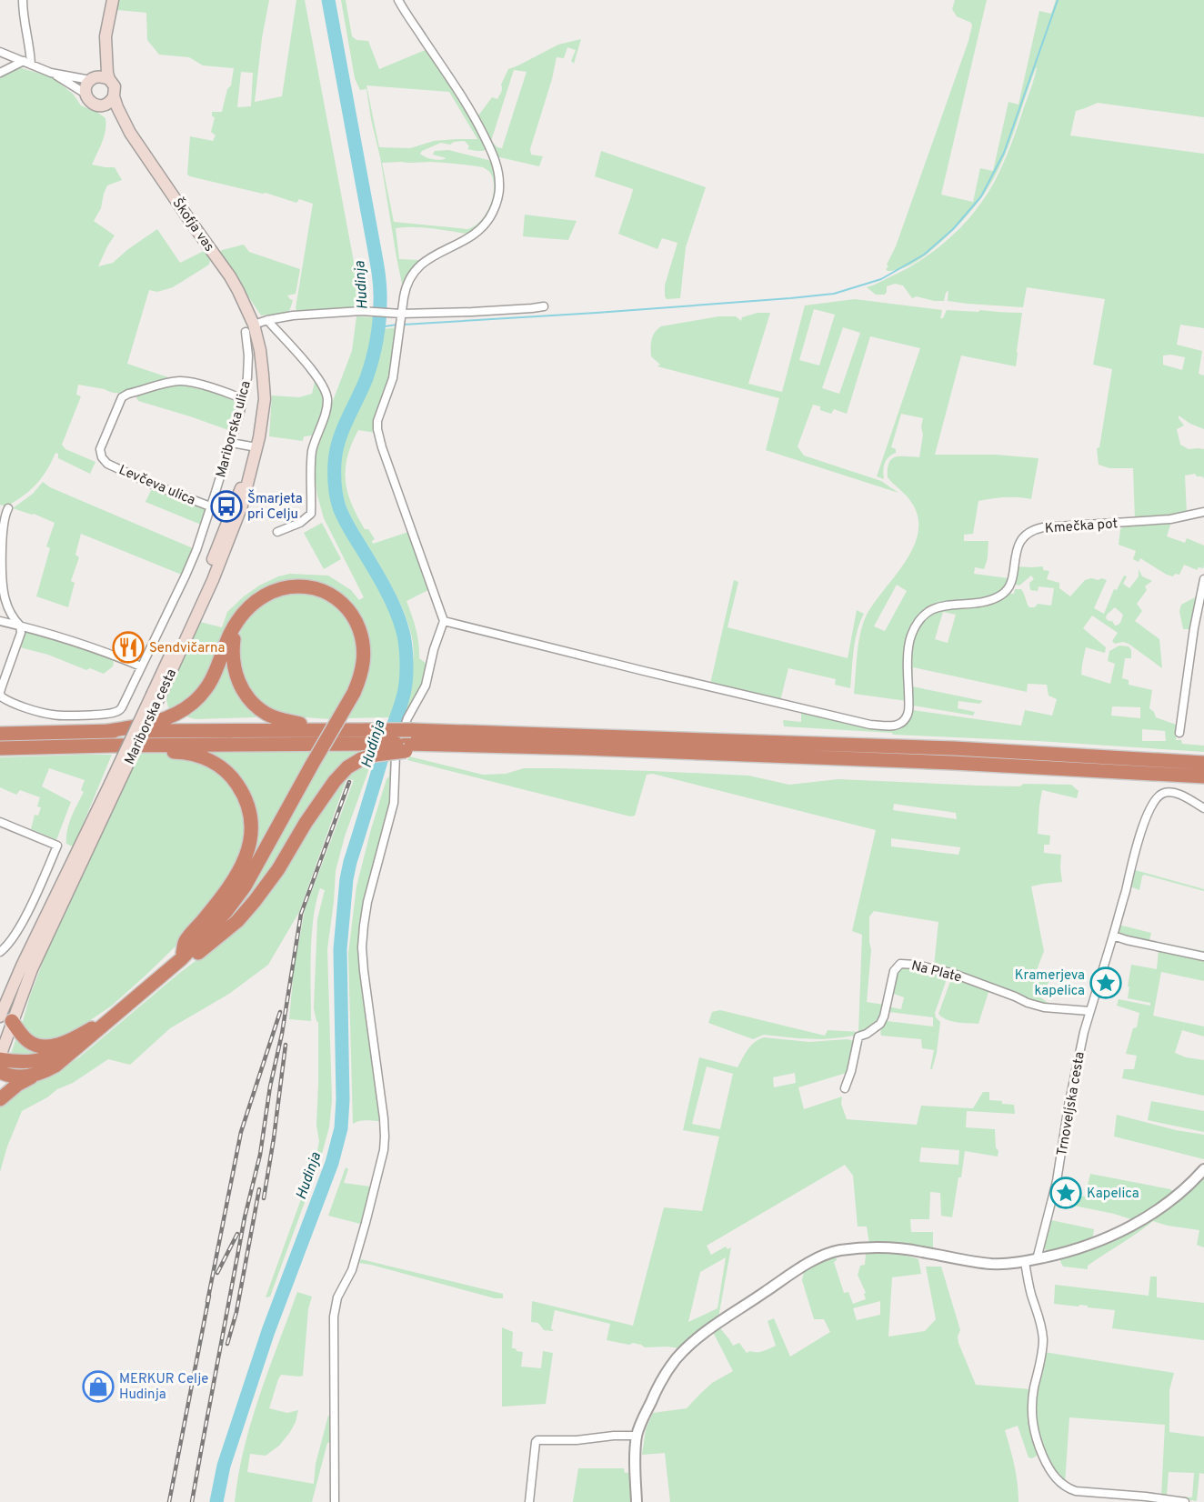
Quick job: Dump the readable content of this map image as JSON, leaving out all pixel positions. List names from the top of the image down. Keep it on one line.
{"streets":{"main road":["Škofja vas","Mariborska cesta"],"street":["Mariborska ulica","Levčeva ulica","Kmečka pot","Na Plate","Trnoveljska cesta"]},"crossings":[["Škofja vas","Mariborska ulica"],["Škofja vas","Mariborska cesta"],["Mariborska ulica","Levčeva ulica"],["Na Plate","Trnoveljska cesta"]],"water":["Hudinja"],"places":{"bus stop":["Šmarjeta pri Celju"],"restaurant":["Sendvičarna"],"place":["Kramerjeva kapelica","Kapelica"],"shop":["MERKUR Celje Hudinja"]}}
